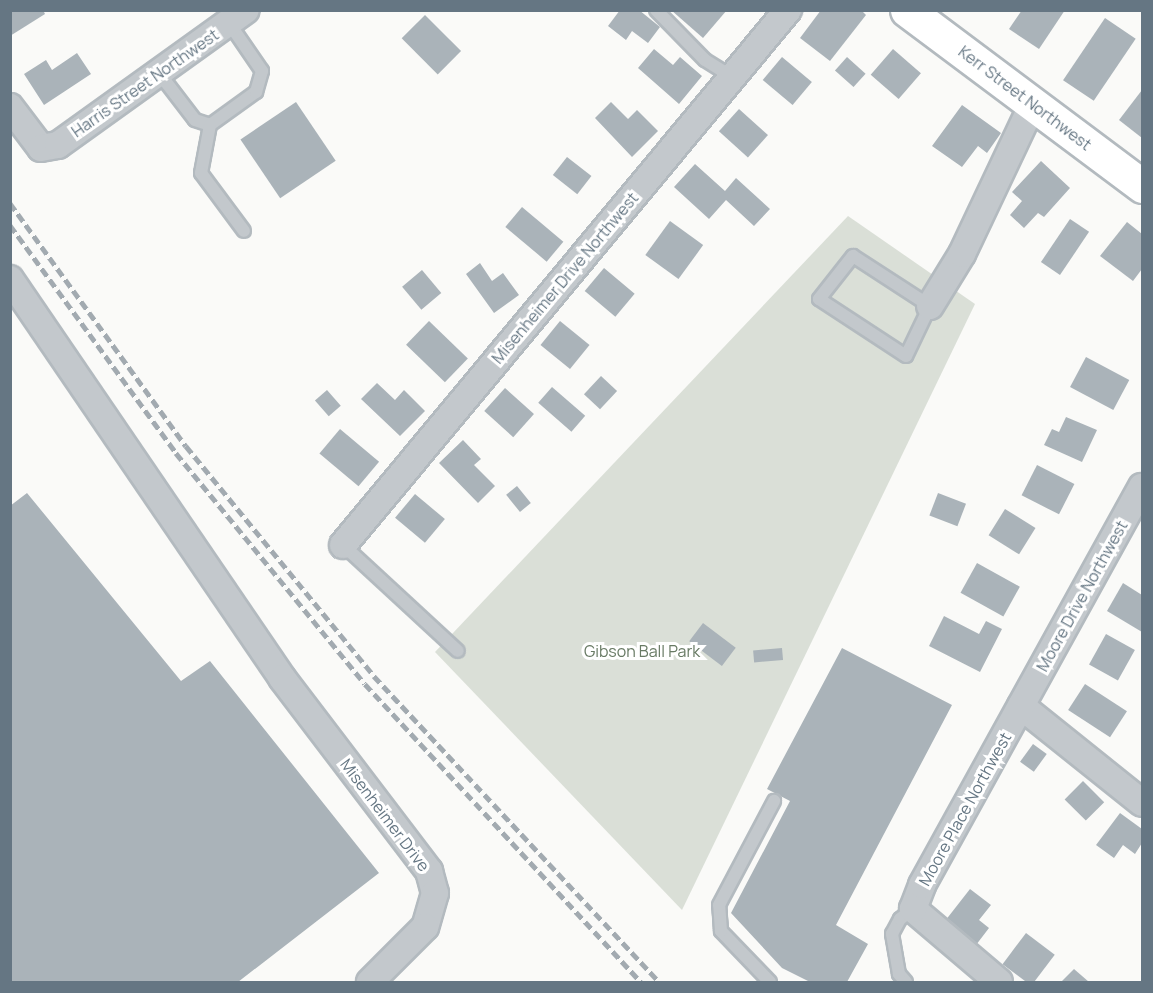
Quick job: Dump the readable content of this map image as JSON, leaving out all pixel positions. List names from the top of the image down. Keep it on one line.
{"streets":{"street":["Harris Street Northwest","Kerr Street Northwest","Misenheimer Drive Northwest","Moore Drive Northwest","Moore Place Northwest","Misenheimer Drive"]},"crossings":[["Moore Drive Northwest","Moore Place Northwest"]],"parks":["Gibson Ball Park"]}
